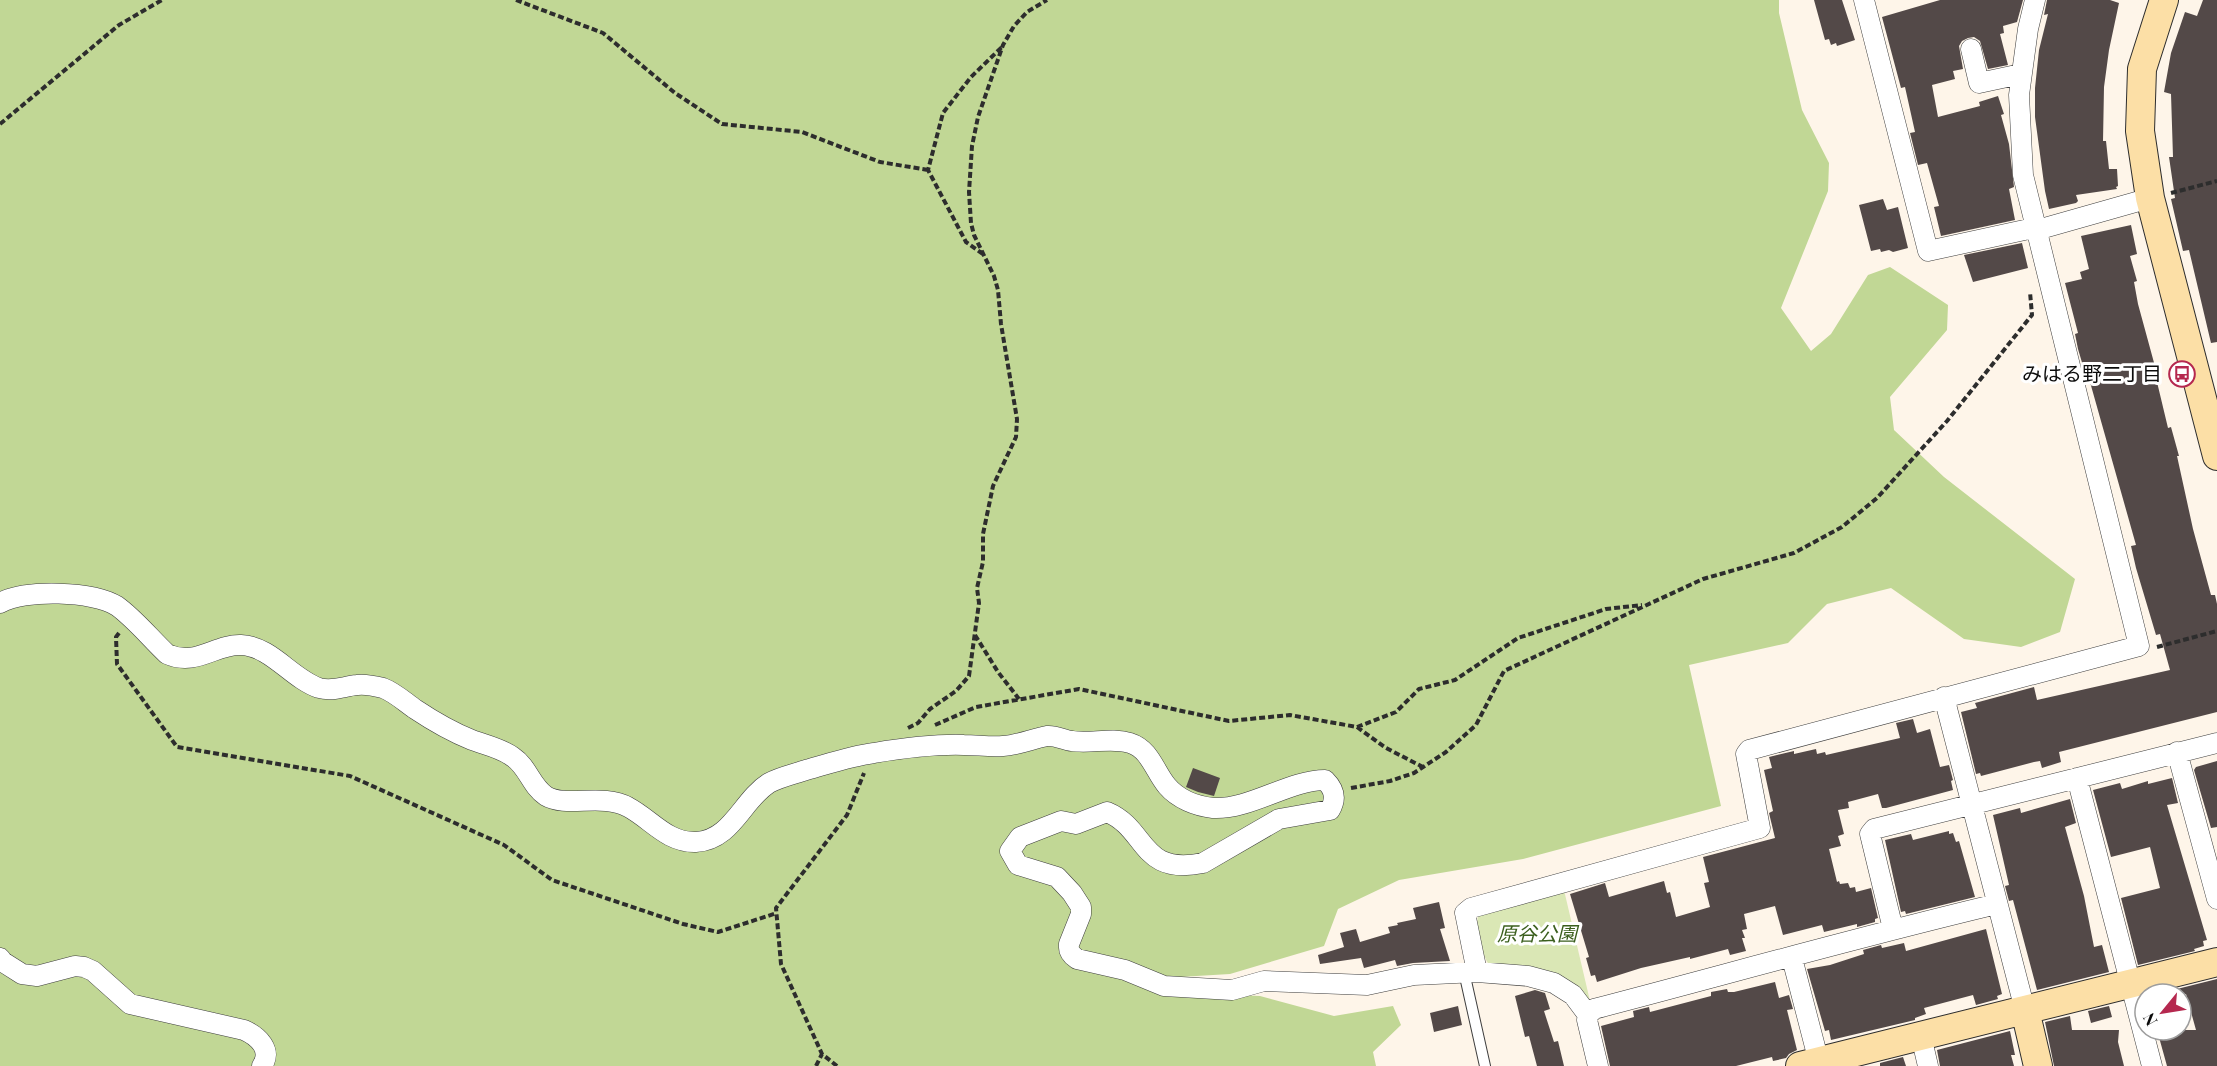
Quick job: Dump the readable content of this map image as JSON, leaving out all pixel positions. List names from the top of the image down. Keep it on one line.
{"parks":["原谷公園"],"places":{"bus stop":["みはる野二丁目"]},"north":"bottom left"}
